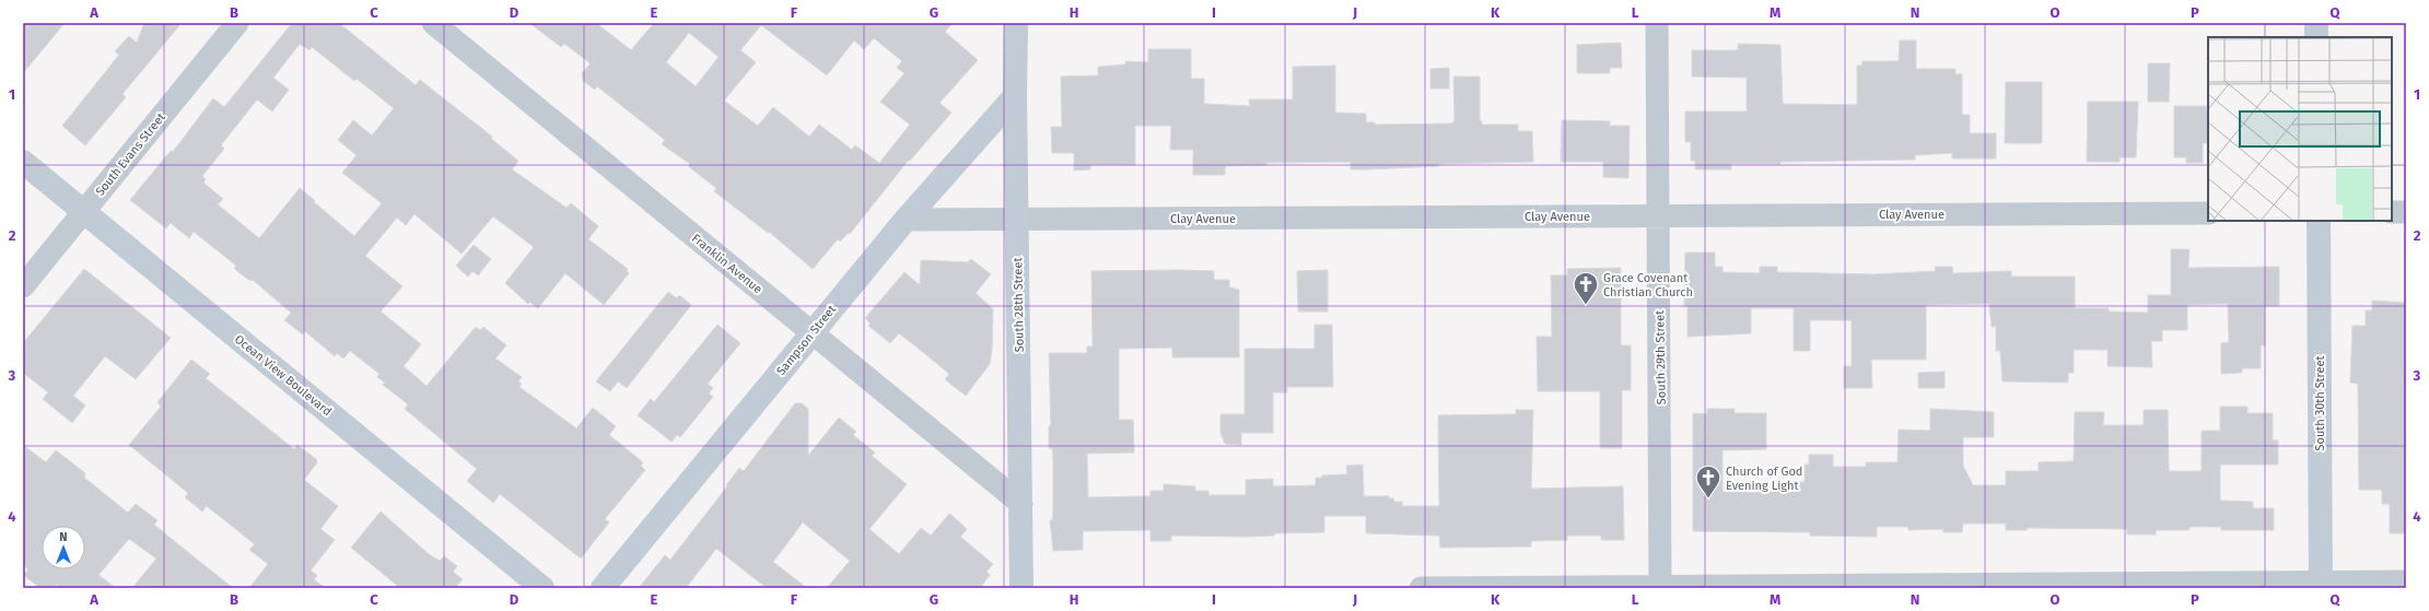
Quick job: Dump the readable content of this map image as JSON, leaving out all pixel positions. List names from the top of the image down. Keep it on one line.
{"streets":{"street":["South Evans Street","Clay Avenue","Franklin Avenue","South 28th Street","Sampson Street","South 29th Street","Ocean View Boulevard","South 30th Street"]},"crossings":[["South Evans Street","Ocean View Boulevard"],["Clay Avenue","South 28th Street"],["Clay Avenue","Sampson Street"],["Clay Avenue","South 29th Street"],["Franklin Avenue","South 28th Street"],["Franklin Avenue","Sampson Street"],["South 28th Street","Sampson Street"]],"places":{"church":["Grace Covenant Christian Church","Church of God Evening Light"]},"north":"top","grid":{"columns":["A","B","C","D","E","F","G","H","I","J","K","L","M","N","O","P","Q"],"rows":["1","2","3","4"]}}
